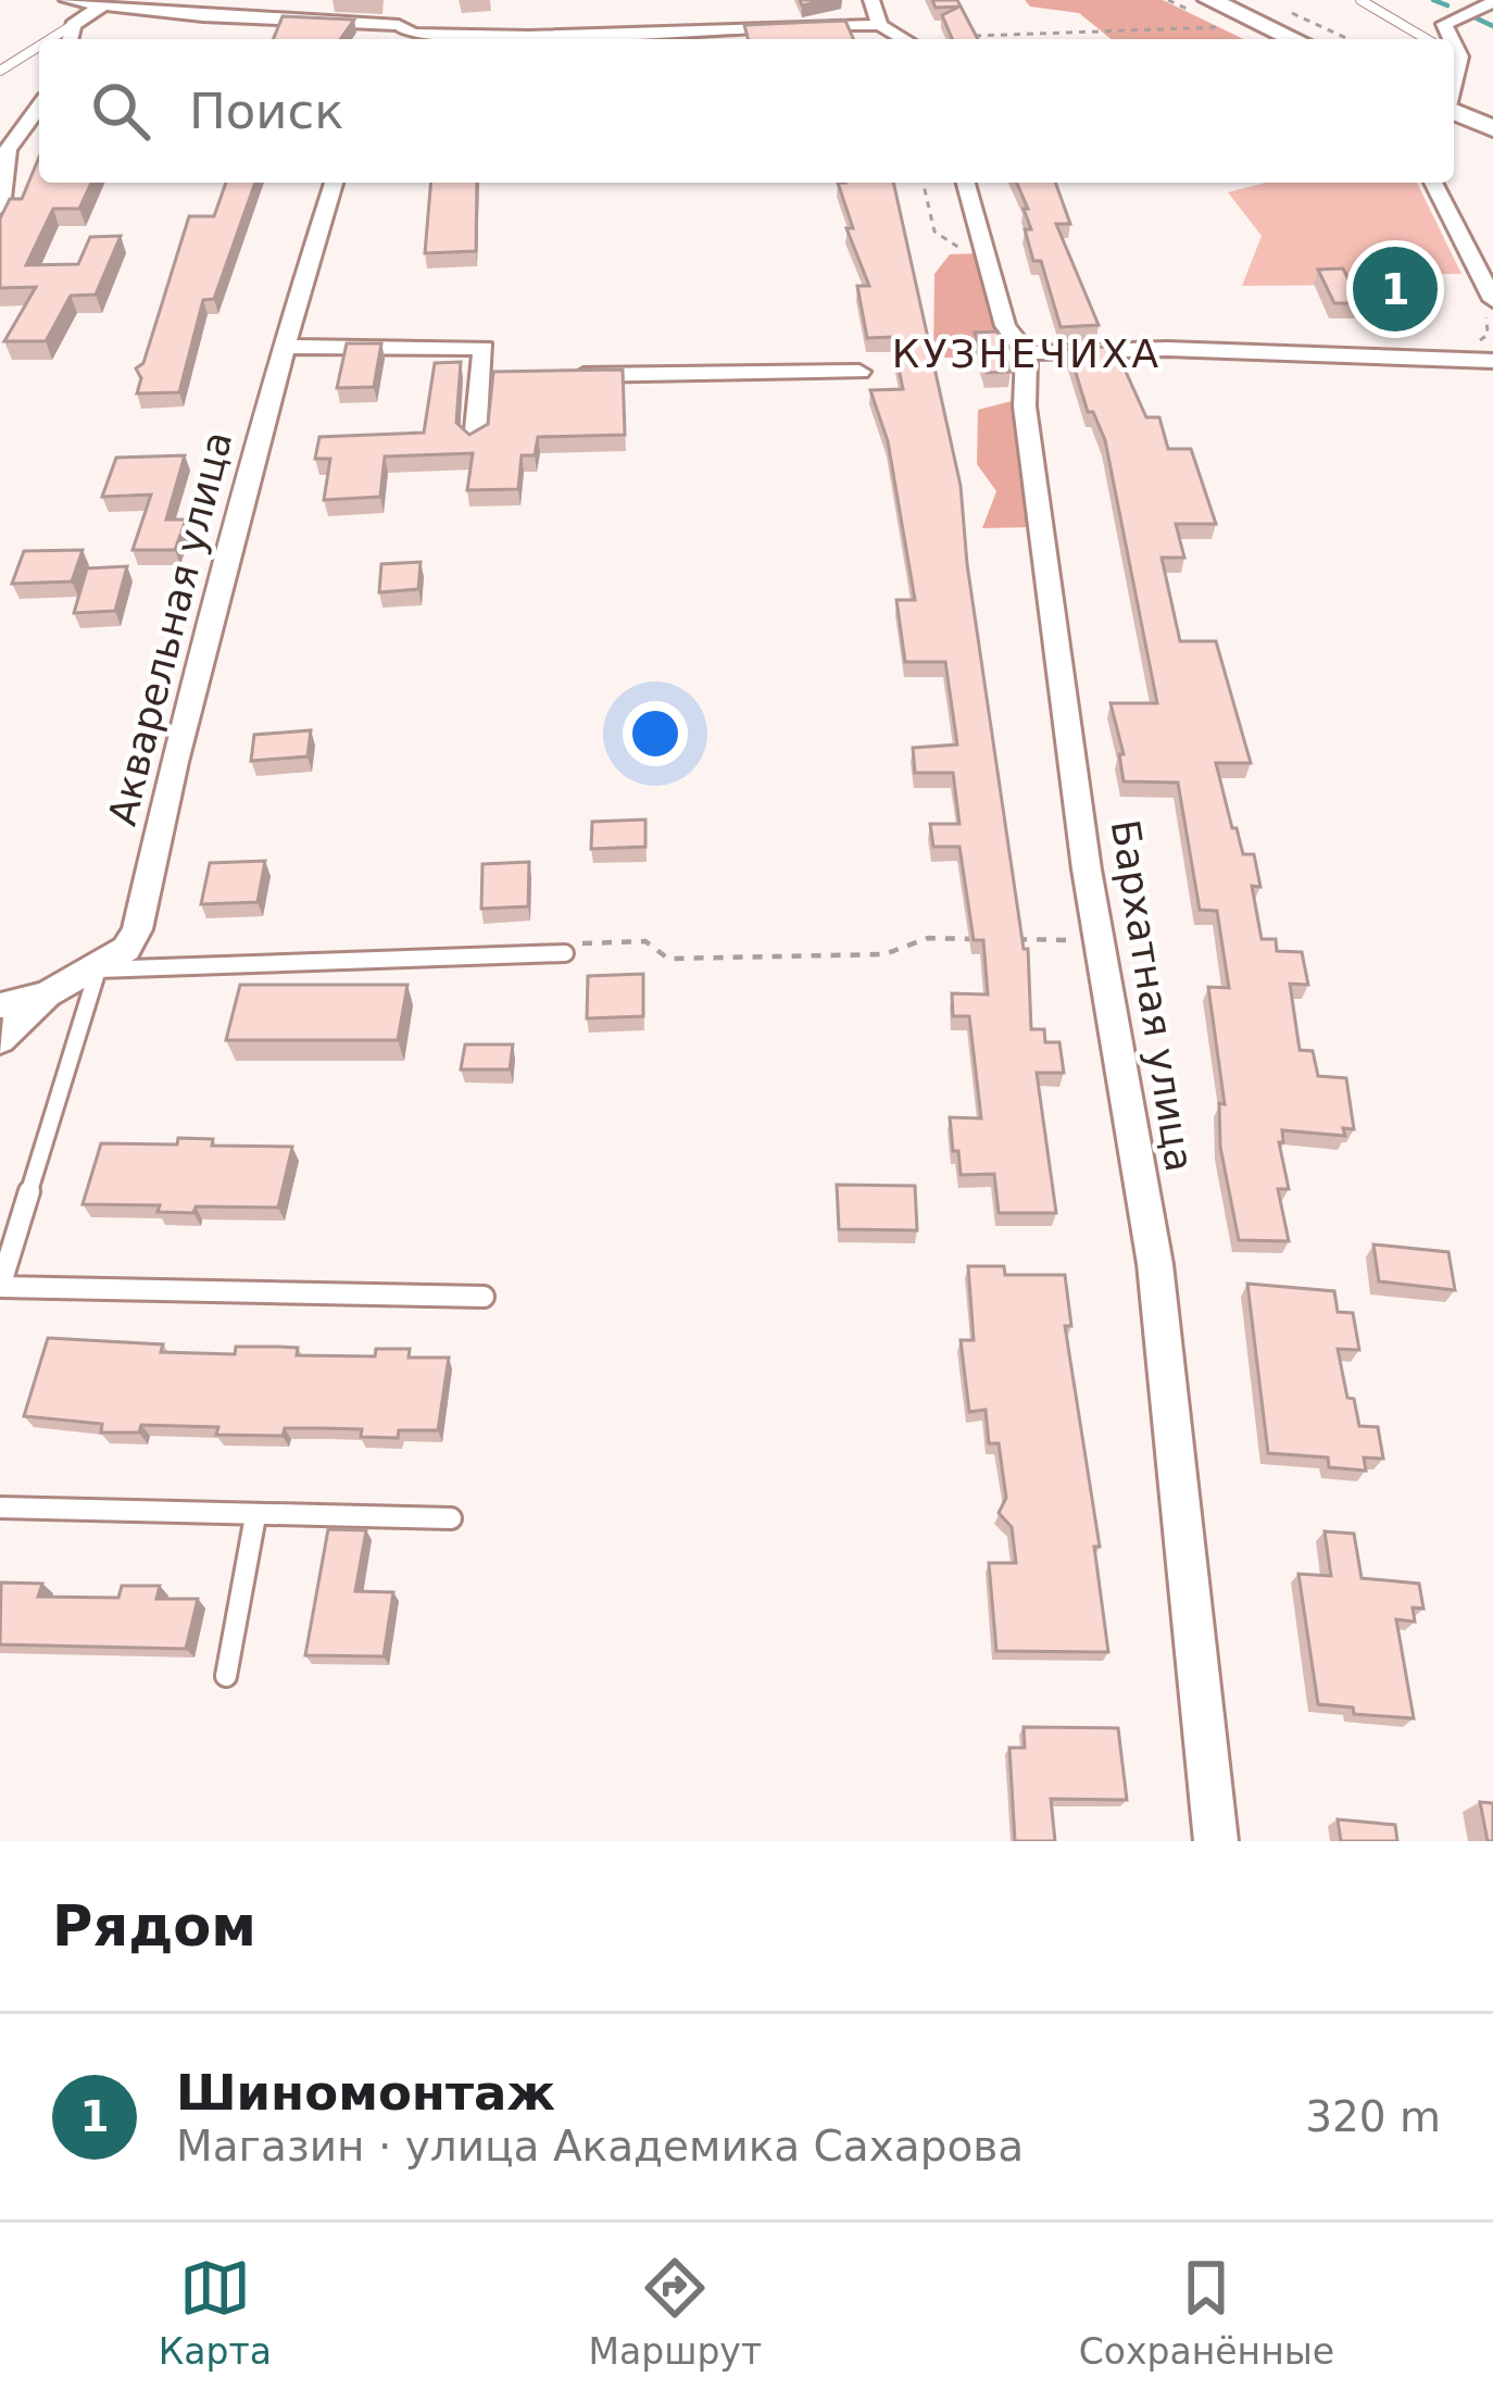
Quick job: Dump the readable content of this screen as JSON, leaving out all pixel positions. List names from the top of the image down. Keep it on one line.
{"streets":{"street":["Акварельная улица","Бархатная улица"]},"districts":["КУЗНЕЧИХА"],"page":{"search":"Поиск","pins":"1","heading":"Рядом","list":[{"mark":"1","name":"Шиномонтаж","note":"Магазин · улица Академика Сахарова","value":"320 m"}],"nav":["Карта","Маршрут","Сохранённые"]}}
